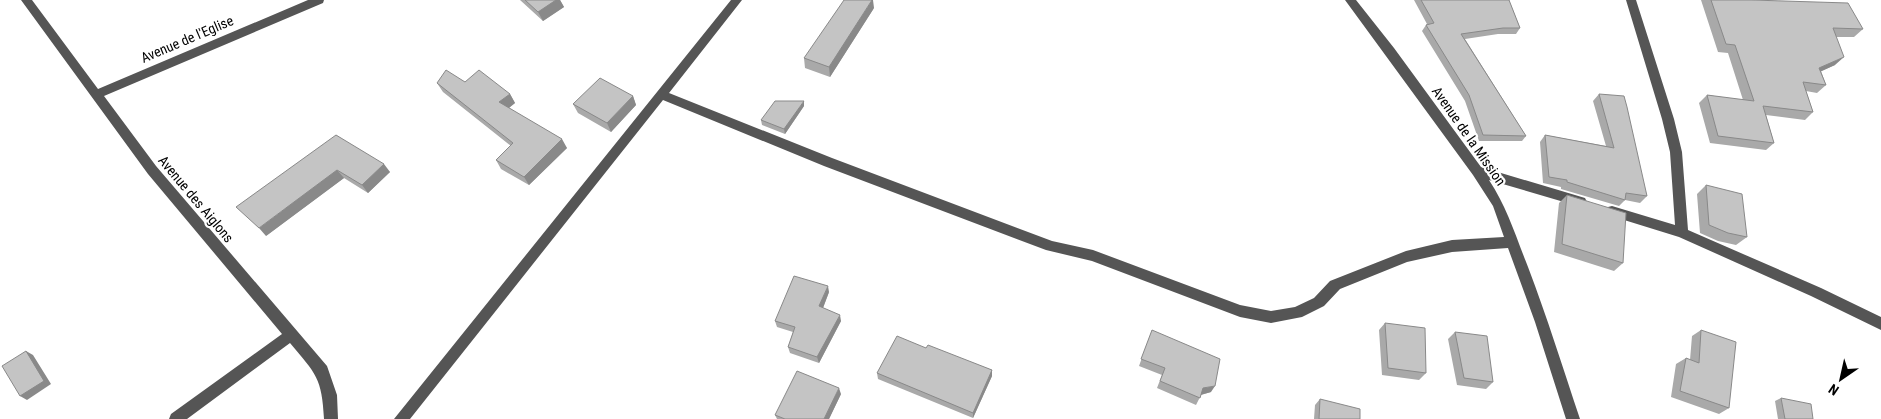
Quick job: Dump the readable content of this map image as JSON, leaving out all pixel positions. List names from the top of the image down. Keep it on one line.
{"streets":{"street":["Avenue de l'Eglise","Avenue de la Mission","Avenue des Aiglons"]},"crossings":[["Avenue de l'Eglise","Avenue des Aiglons"]],"north":"bottom left"}
